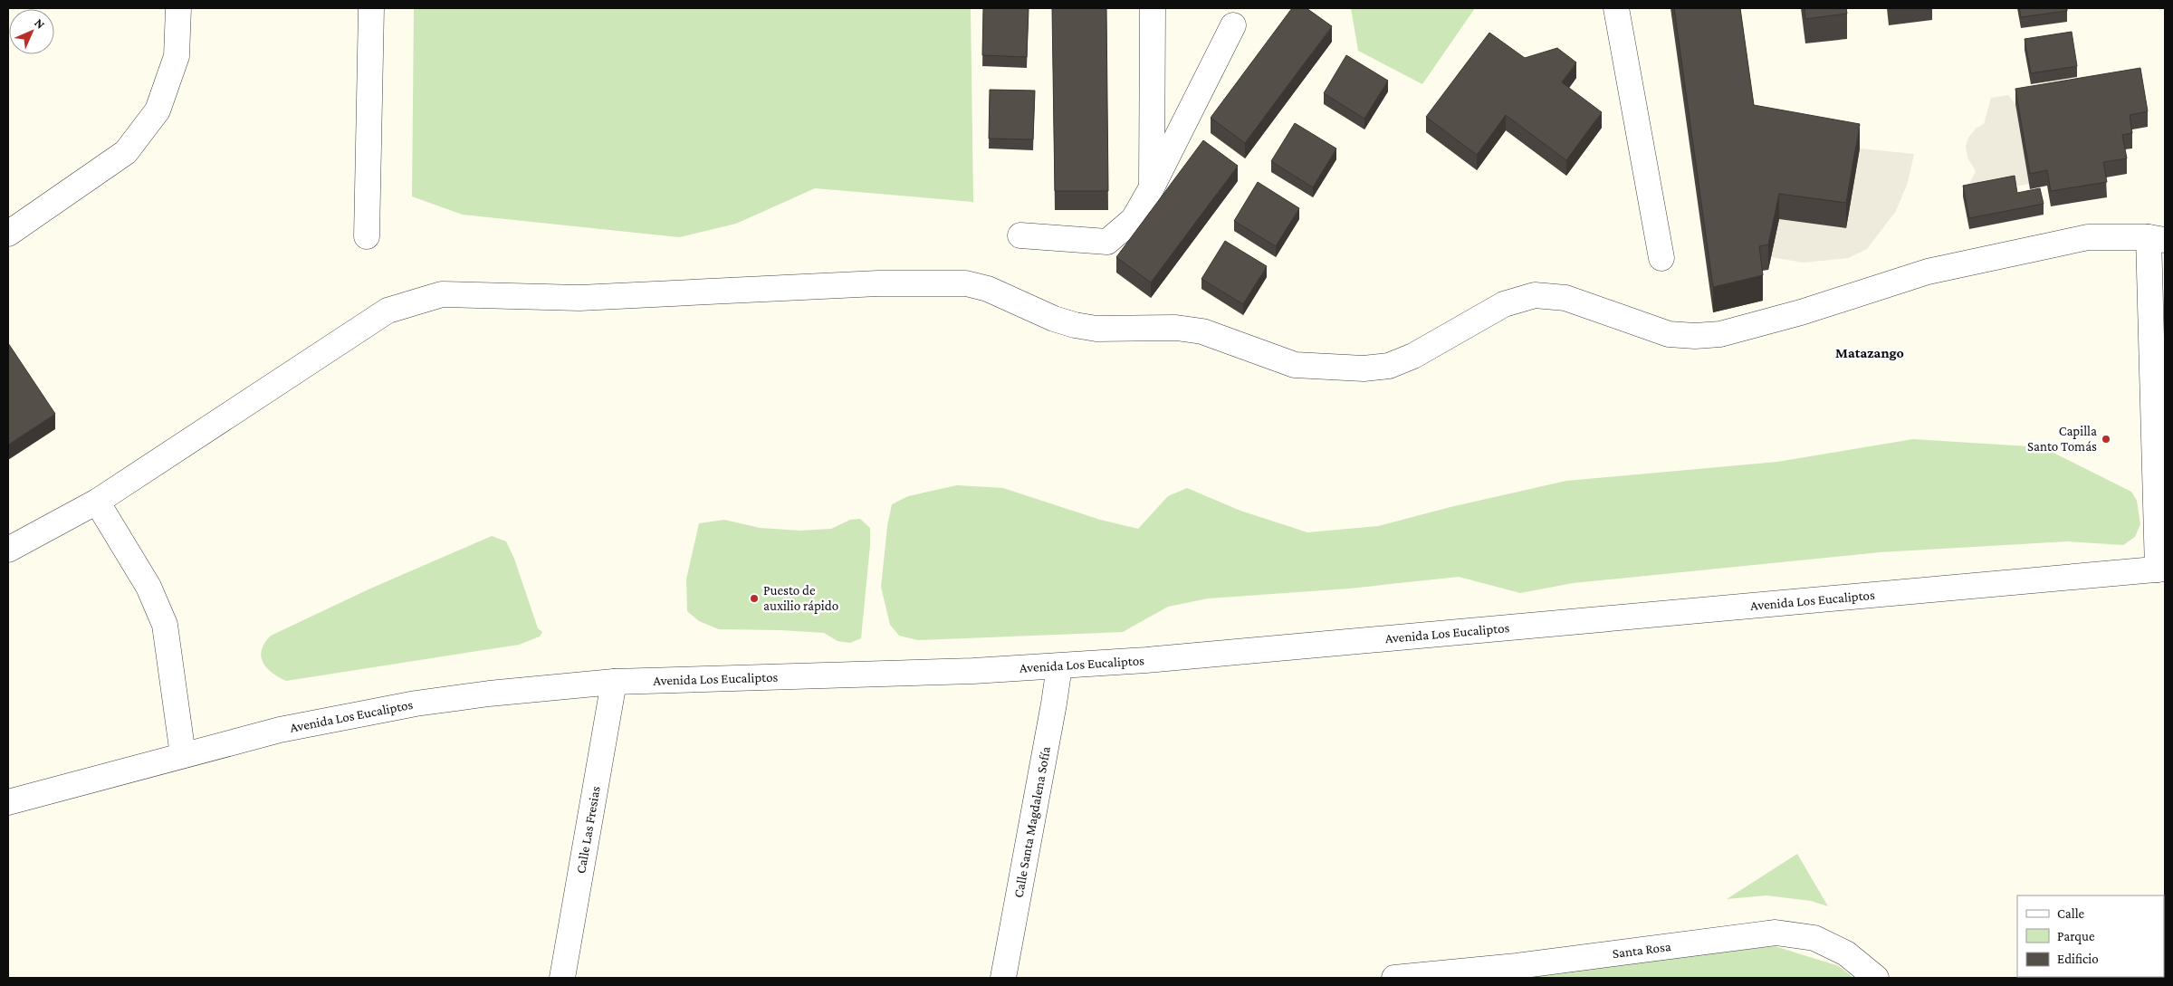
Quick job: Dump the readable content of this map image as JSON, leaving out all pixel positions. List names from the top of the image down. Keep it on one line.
{"streets":{"street":["Avenida Los Eucaliptos","Calle Santa Magdalena Sofía","Calle Las Fresias","Santa Rosa"]},"crossings":[["Avenida Los Eucaliptos","Calle Santa Magdalena Sofía"],["Avenida Los Eucaliptos","Calle Las Fresias"]],"districts":["Matazango"],"places":["Capilla Santo Tomás","Puesto de auxilio rápido"],"legend":["Calle","Parque","Edificio"],"north":"top right"}
